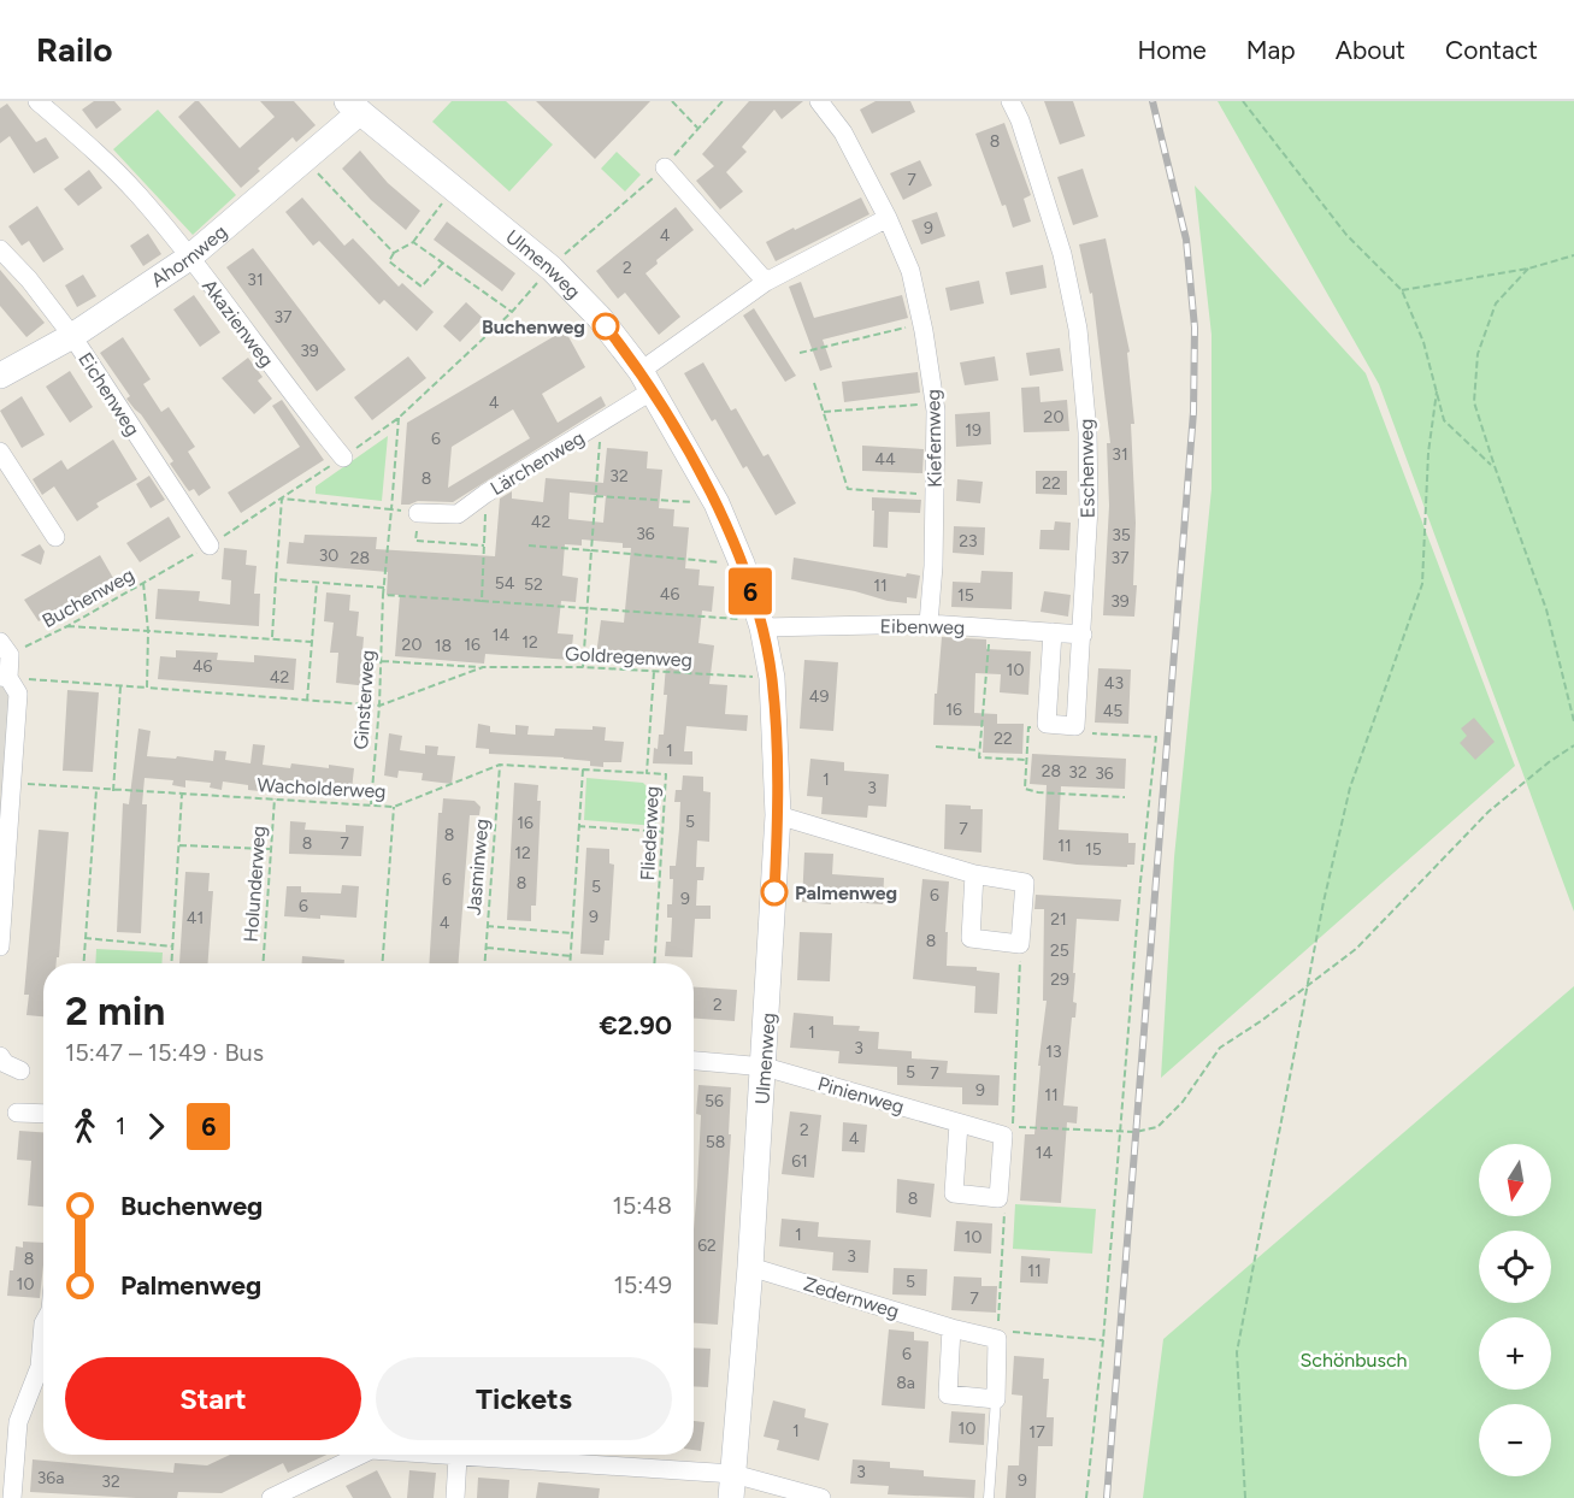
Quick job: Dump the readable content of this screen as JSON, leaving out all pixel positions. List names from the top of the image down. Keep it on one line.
{"streets":{"street":["Ahornweg","Ulmenweg","Akazienweg","Eichenweg","Kiefernweg","Lärchenweg","Eschenweg","Eibenweg","Pinienweg","Zedernweg"],"path":["Buchenweg","Goldregenweg","Ginsterweg","Wacholderweg","Fliederweg","Jasminweg","Holunderweg"]},"crossings":[["Ahornweg","Ulmenweg"],["Ahornweg","Akazienweg"],["Ahornweg","Eichenweg"],["Ulmenweg","Lärchenweg"],["Ulmenweg","Buchenweg"],["Ulmenweg","Eibenweg"],["Ulmenweg","Goldregenweg"],["Ulmenweg","Pinienweg"],["Ulmenweg","Zedernweg"],["Akazienweg","Buchenweg"],["Eichenweg","Buchenweg"],["Kiefernweg","Eibenweg"],["Eschenweg","Eibenweg"],["Goldregenweg","Ginsterweg"],["Goldregenweg","Fliederweg"],["Ginsterweg","Wacholderweg"],["Wacholderweg","Fliederweg"],["Wacholderweg","Jasminweg"],["Wacholderweg","Holunderweg"]],"parks":["Schönbusch"],"places":["Buchenweg","Palmenweg"],"lines":["bus line 6"],"house_numbers":["8","7","9","4","2","31","37","39","4","20","19","6","31","44","32","8","22","42","36","35","23","30","28","37","54","52","11","46","15","39","14","12","20","16","18","46","10","42","43","49","16","45","22","1","28","32","36","1","3","5","16","7","8","8","7","11","15","12","6","8","5","6","9","6","9","41","21","4","8","25","29","2","1","3","13","5","7","9","11","56","2","4","58","14","61","8","1","10","62","3","8","11","5","10","7","6","8a","10","1","17","3","36a","9","32"],"north":"bottom","page":{"header":"Railo","nav":["Home","Map","About","Contact"],"on_map":"6","heading":["2 min","15:47 – 15:49 · Bus","€2.90"],"legs":["1","6"],"map_buttons":["+","−"],"list":[{"name":"Buchenweg","value":"15:48"},{"name":"Palmenweg","value":"15:49"}],"buttons":["Start","Tickets"]}}
